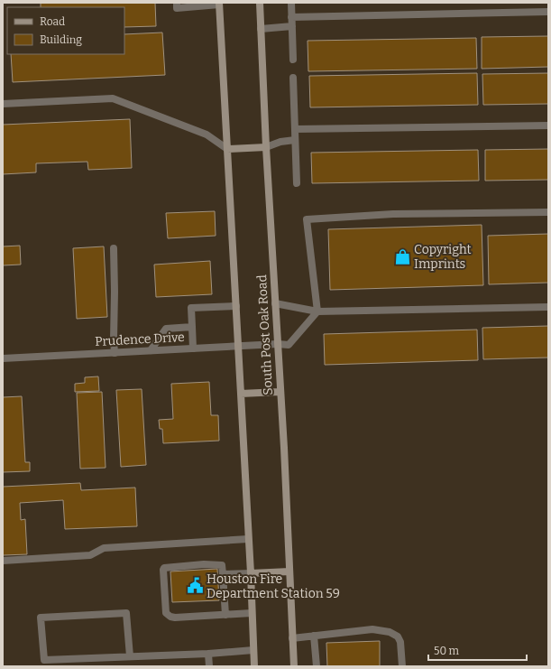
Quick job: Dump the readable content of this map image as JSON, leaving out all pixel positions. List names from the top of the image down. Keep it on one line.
{"streets":{"main road":["South Post Oak Road"],"street":["Prudence Drive"]},"crossings":[["South Post Oak Road","Prudence Drive"]],"places":{"shop":["Copyright Imprints"],"public building":["Houston Fire Department Station 59"]},"legend":["Road","Building"],"scale_bar":"50 m"}
